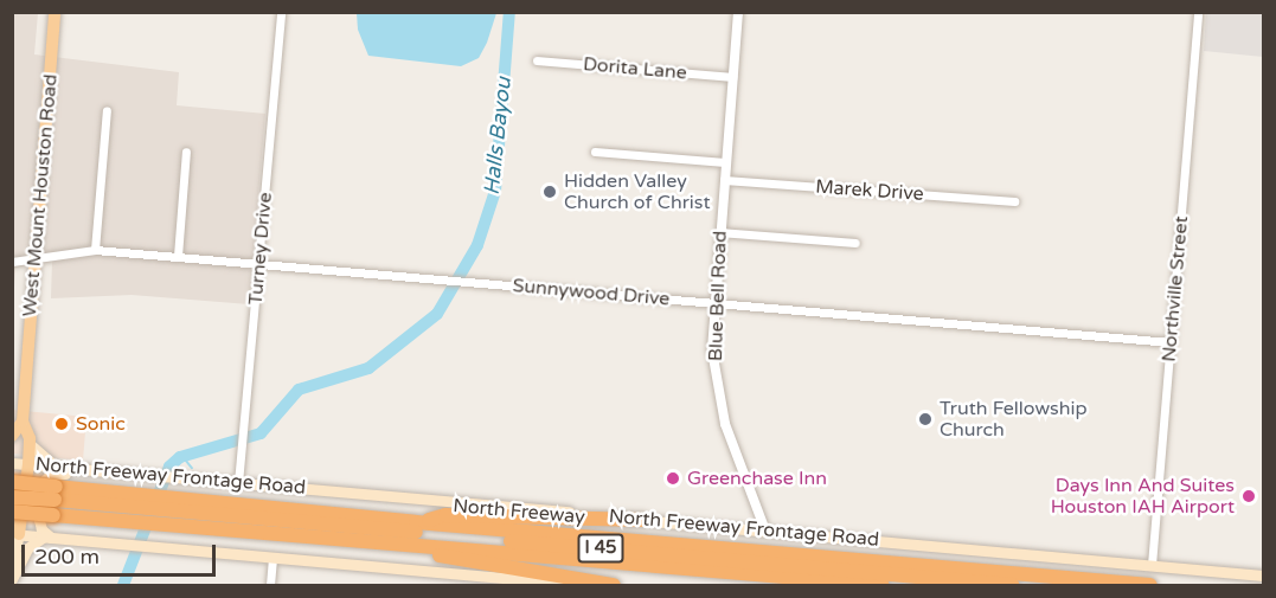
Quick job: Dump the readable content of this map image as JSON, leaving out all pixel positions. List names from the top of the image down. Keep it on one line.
{"streets":{"highway":["North Freeway","I 45"],"main road":["West Mount Houston Road","North Freeway Frontage Road"],"street":["Dorita Lane","Marek Drive","Turney Drive","Northville Street","Sunnywood Drive","Blue Bell Road"]},"crossings":[["Dorita Lane","Blue Bell Road"],["Marek Drive","Blue Bell Road"],["West Mount Houston Road","Sunnywood Drive"],["West Mount Houston Road","North Freeway Frontage Road"],["Turney Drive","Sunnywood Drive"],["Turney Drive","North Freeway Frontage Road"],["Northville Street","Sunnywood Drive"],["Northville Street","North Freeway Frontage Road"],["Sunnywood Drive","Blue Bell Road"],["Blue Bell Road","North Freeway Frontage Road"]],"water":["Halls Bayou"],"places":["Hidden Valley Church of Christ","Truth Fellowship Church","Sonic","Greenchase Inn","Days Inn And Suites Houston IAH Airport"],"scale_bar":"200 m"}
